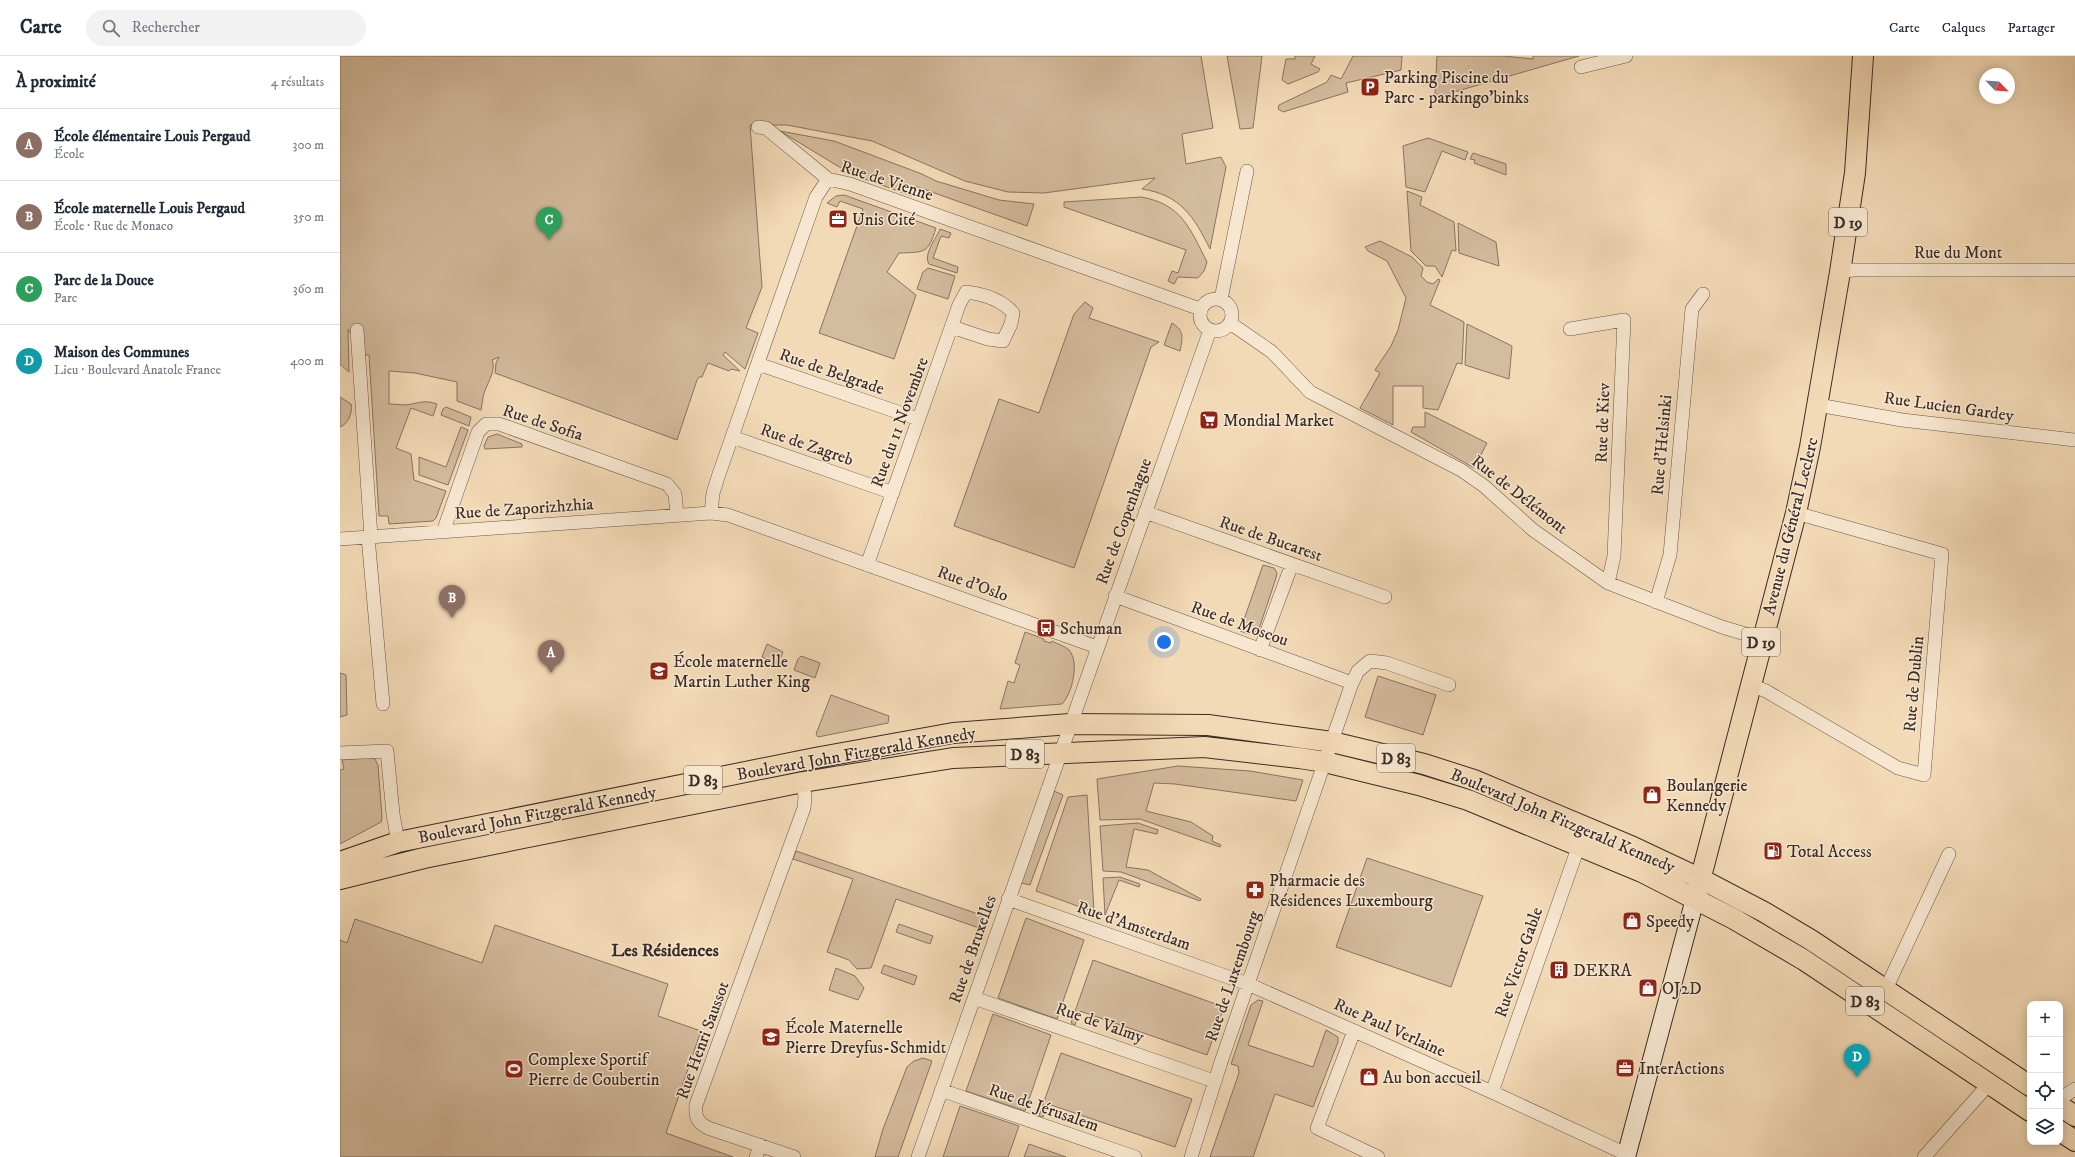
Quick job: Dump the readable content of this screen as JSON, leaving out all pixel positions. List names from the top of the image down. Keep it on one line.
{"streets":{"main road":["D 19","Avenue du Général Leclerc","Boulevard John Fitzgerald Kennedy","D 83"],"street":["Rue de Vienne","Rue du Mont","Rue de Belgrade","Rue Lucien Gardey","Rue de Sofia","Rue du 11 Novembre","Rue de Kiev","Rue de Zagreb","Rue d'Helsinki","Rue de Délémont","Rue de Zaporizhzhia","Rue de Copenhague","Rue de Bucarest","Rue d'Oslo","Rue de Moscou","Rue de Dublin","Rue d'Amsterdam","Rue de Bruxelles","Rue Victor Gable","Rue de Luxembourg","Rue de Valmy","Rue Paul Verlaine","Rue Henri Saussot","Rue de Jérusalem"]},"crossings":[["Rue de Vienne","Rue de Belgrade"],["Rue de Vienne","Rue de Zagreb"],["Rue de Vienne","Rue de Délémont"],["Rue de Vienne","Rue de Zaporizhzhia"],["Rue de Vienne","Rue de Copenhague"],["Rue de Vienne","Rue d'Oslo"],["D 19","Rue du Mont"],["D 19","Rue Lucien Gardey"],["D 19","Avenue du Général Leclerc"],["D 19","Boulevard John Fitzgerald Kennedy"],["D 19","D 83"],["Rue de Belgrade","Rue du 11 Novembre"],["Rue Lucien Gardey","Avenue du Général Leclerc"],["Rue de Sofia","Rue de Zaporizhzhia"],["Rue du 11 Novembre","Rue de Zagreb"],["Rue du 11 Novembre","Rue d'Oslo"],["Rue de Kiev","Rue de Délémont"],["Rue d'Helsinki","Rue de Délémont"],["Rue de Délémont","Rue de Copenhague"],["Rue de Délémont","Avenue du Général Leclerc"],["Rue de Zaporizhzhia","Rue d'Oslo"],["Rue de Copenhague","Rue de Bucarest"],["Rue de Copenhague","Rue d'Oslo"],["Rue de Copenhague","Rue de Moscou"],["Rue de Copenhague","Boulevard John Fitzgerald Kennedy"],["Rue de Copenhague","Rue de Bruxelles"],["Avenue du Général Leclerc","Rue de Dublin"],["Avenue du Général Leclerc","Boulevard John Fitzgerald Kennedy"],["Avenue du Général Leclerc","D 83"],["Boulevard John Fitzgerald Kennedy","D 83"],["Boulevard John Fitzgerald Kennedy","Rue de Bruxelles"],["Boulevard John Fitzgerald Kennedy","Rue Victor Gable"],["Boulevard John Fitzgerald Kennedy","Rue de Luxembourg"],["Boulevard John Fitzgerald Kennedy","Rue Henri Saussot"],["Rue d'Amsterdam","Rue de Bruxelles"],["Rue d'Amsterdam","Rue de Luxembourg"],["Rue d'Amsterdam","Rue Paul Verlaine"],["Rue de Bruxelles","Rue de Valmy"],["Rue de Bruxelles","Rue de Jérusalem"],["Rue Victor Gable","Rue Paul Verlaine"],["Rue de Luxembourg","Rue de Valmy"],["Rue de Luxembourg","Rue Paul Verlaine"]],"districts":["Les Résidences"],"places":{"parking":["Parking Piscine du Parc - parkingo'binks"],"office":["Unis Cité","InterActions"],"supermarket":["Mondial Market"],"bus stop":["Schuman"],"school or university":["École maternelle Martin Luther King","École Maternelle Pierre Dreyfus-Schmidt"],"shop":["Boulangerie Kennedy","Speedy","OJ2D","Au bon accueil"],"fuel station":["Total Access"],"pharmacy":["Pharmacie des Résidences Luxembourg"],"building":["DEKRA"],"sports":["Complexe Sportif Pierre de Coubertin"]},"north":"bottom right","page":{"header":"Carte","search":"Rechercher","nav":["Carte","Calques","Partager"],"heading":["À proximité","4 résultats"],"list":[{"mark":"A","name":"École élémentaire Louis Pergaud","note":"École","value":"300 m"},{"mark":"B","name":"École maternelle Louis Pergaud","note":"École · Rue de Monaco","value":"350 m"},{"mark":"C","name":"Parc de la Douce","note":"Parc","value":"360 m"},{"mark":"D","name":"Maison des Communes","note":"Lieu · Boulevard Anatole France","value":"400 m"}],"pins":["C","B","A","D"],"map_buttons":["+","−"]}}
